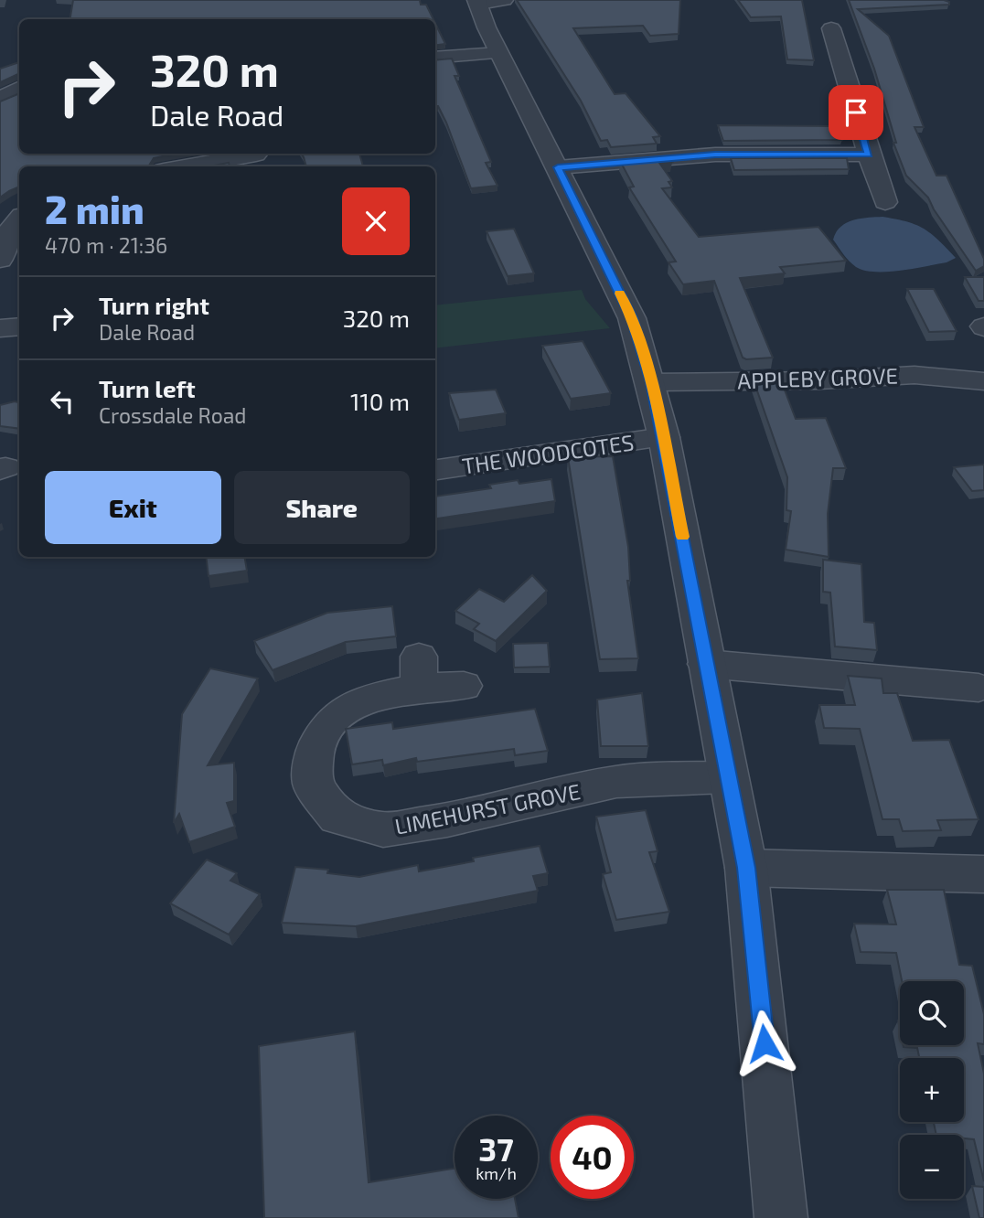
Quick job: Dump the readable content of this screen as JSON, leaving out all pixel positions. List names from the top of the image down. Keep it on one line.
{"streets":{"street":["APPLEBY GROVE","THE WOODCOTES","LIMEHURST GROVE"]},"page":{"turn":["320 m","Dale Road"],"heading":["2 min","470 m · 21:36"],"list":[{"name":"Turn right","note":"Dale Road","value":"320 m"},{"name":"Turn left","note":"Crossdale Road","value":"110 m"}],"buttons":["Exit","Share"],"map_buttons":["+","−"],"speed":"37 km/h","limit":"40"}}
